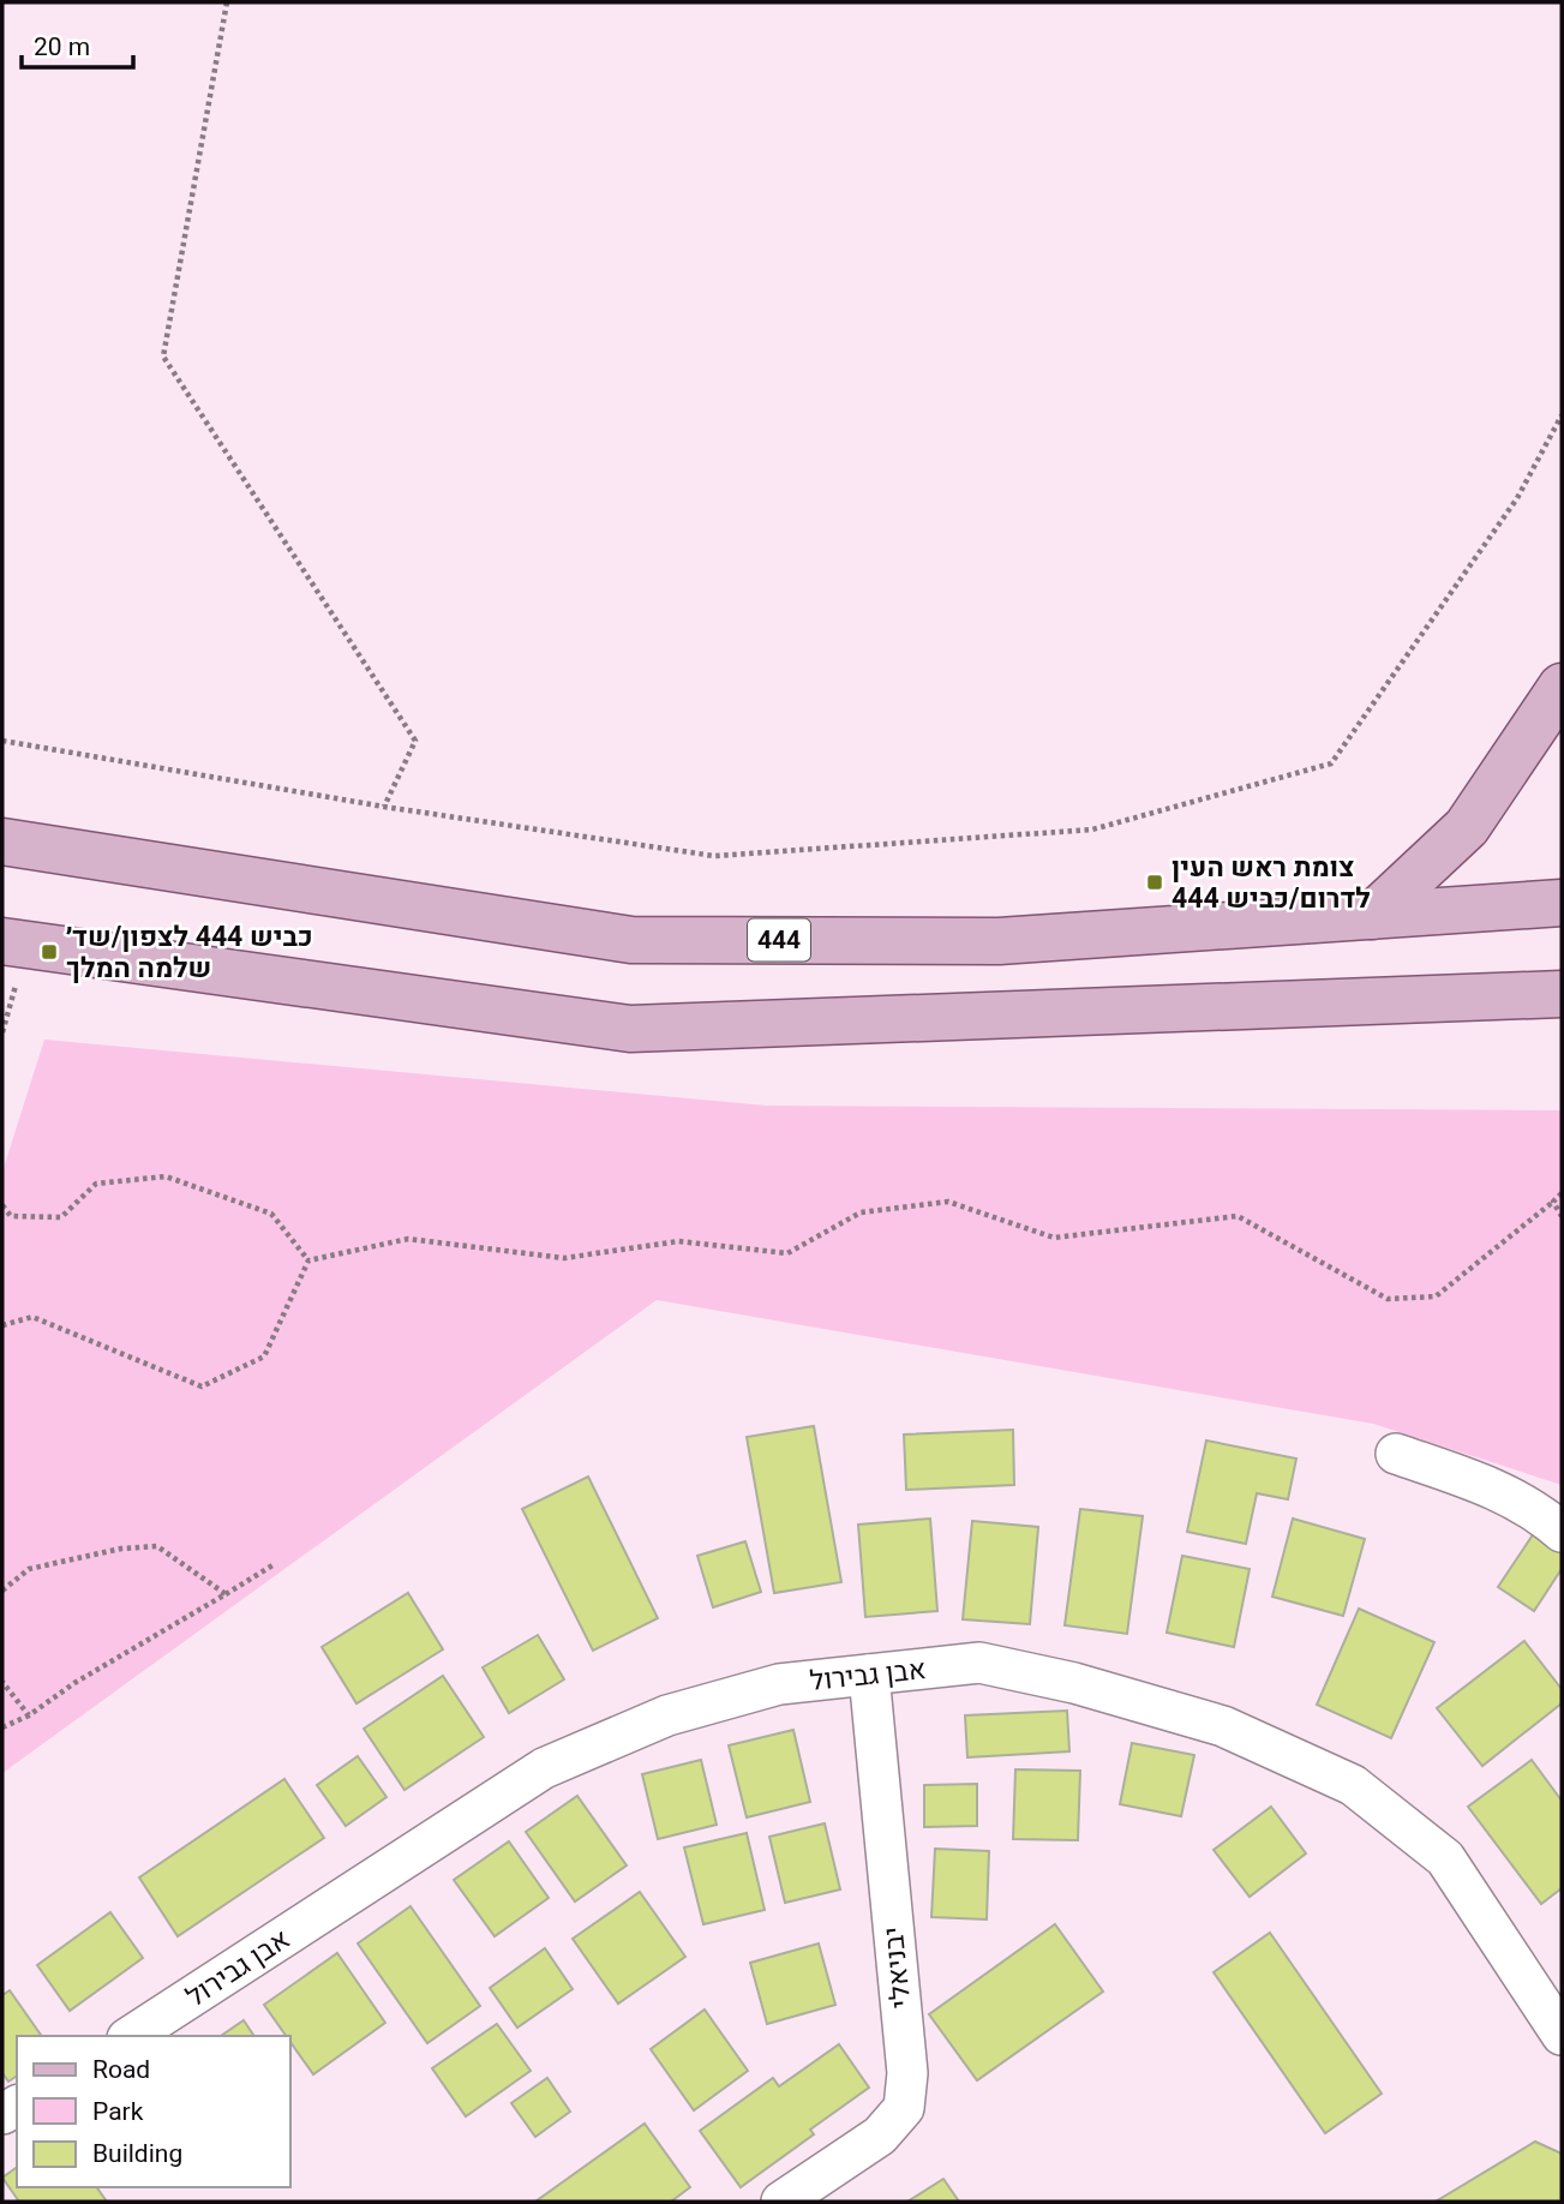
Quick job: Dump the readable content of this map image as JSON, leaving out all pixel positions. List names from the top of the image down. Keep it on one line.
{"streets":{"main road":["444"],"street":["אבן גבירול","יבניאלי"]},"crossings":[["אבן גבירול","יבניאלי"]],"places":{"transit":["צומת ראש העין לדרום/כביש 444","כביש 444 לצפון/שד׳ שלמה המלך"]},"legend":["Road","Park","Building"],"scale_bar":"20 m"}
